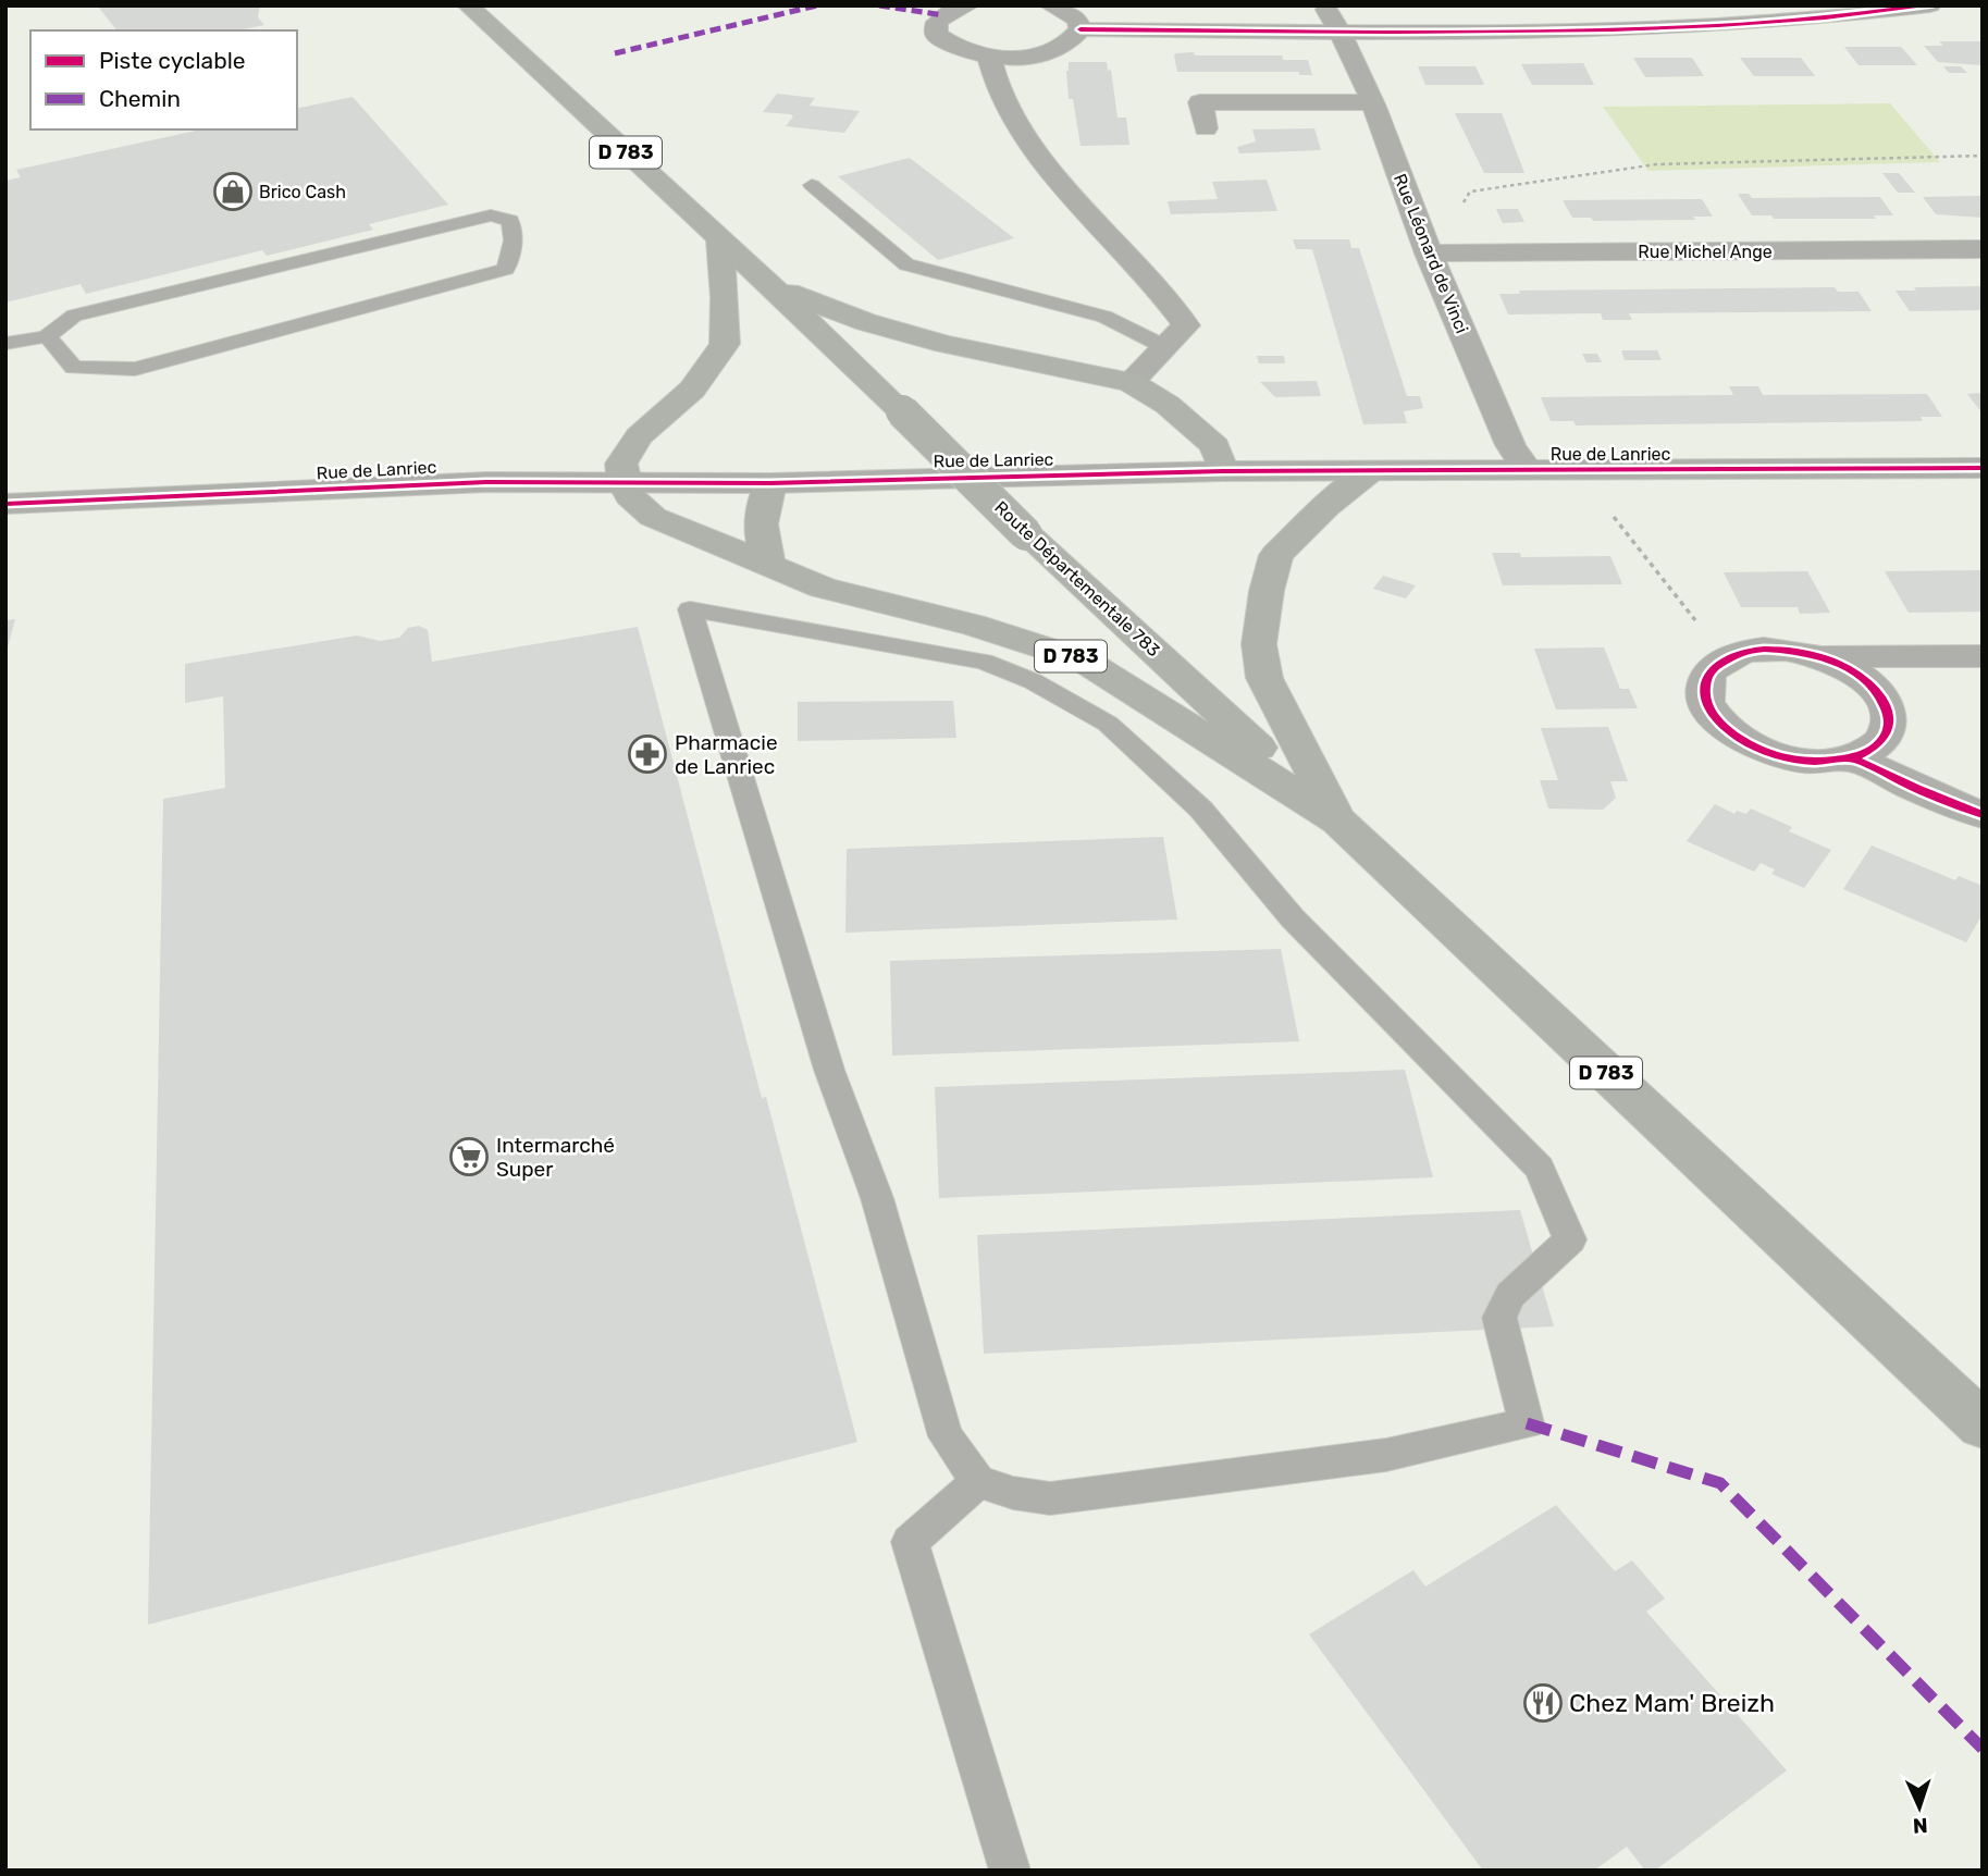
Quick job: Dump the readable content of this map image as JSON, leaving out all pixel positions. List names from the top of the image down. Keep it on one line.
{"streets":{"main road":["D 783","Route Départementale 783"],"street":["Rue Michel Ange","Rue Léonard de Vinci","Rue de Lanriec"]},"crossings":[["D 783","Rue de Lanriec"],["D 783","Route Départementale 783"],["Rue Michel Ange","Rue Léonard de Vinci"],["Rue Léonard de Vinci","Rue de Lanriec"]],"places":{"shop":["Brico Cash"],"pharmacy":["Pharmacie de Lanriec"],"supermarket":["Intermarché Super"],"restaurant":["Chez Mam' Breizh"]},"legend":["Piste cyclable","Chemin"],"north":"bottom"}
